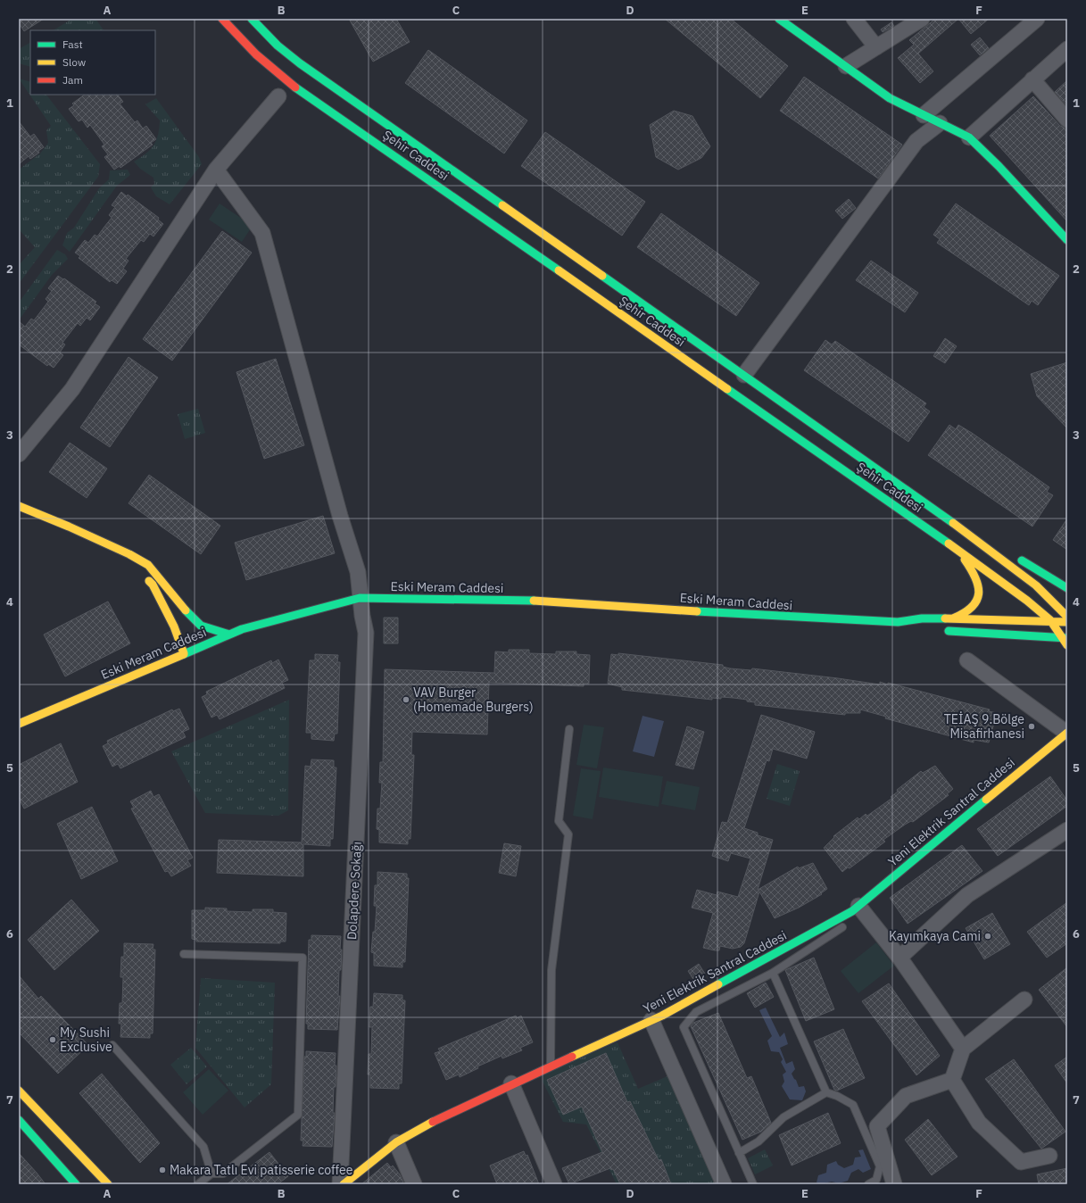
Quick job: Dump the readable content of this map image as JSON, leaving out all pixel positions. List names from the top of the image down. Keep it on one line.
{"streets":{"main road":["Şehir Caddesi","Eski Meram Caddesi","Yeni Elektrik Santral Caddesi"],"street":["Dolapdere Sokağı"]},"crossings":[["Şehir Caddesi","Eski Meram Caddesi"],["Eski Meram Caddesi","Dolapdere Sokağı"]],"places":["VAV Burger (Homemade Burgers)","TEİAŞ 9.Bölge Misafirhanesi","Kayımkaya Cami","My Sushi Exclusive","Makara Tatlı Evi patisserie coffee"],"legend":["Fast","Slow","Jam"],"grid":{"columns":["A","B","C","D","E","F"],"rows":["1","2","3","4","5","6","7"]}}
